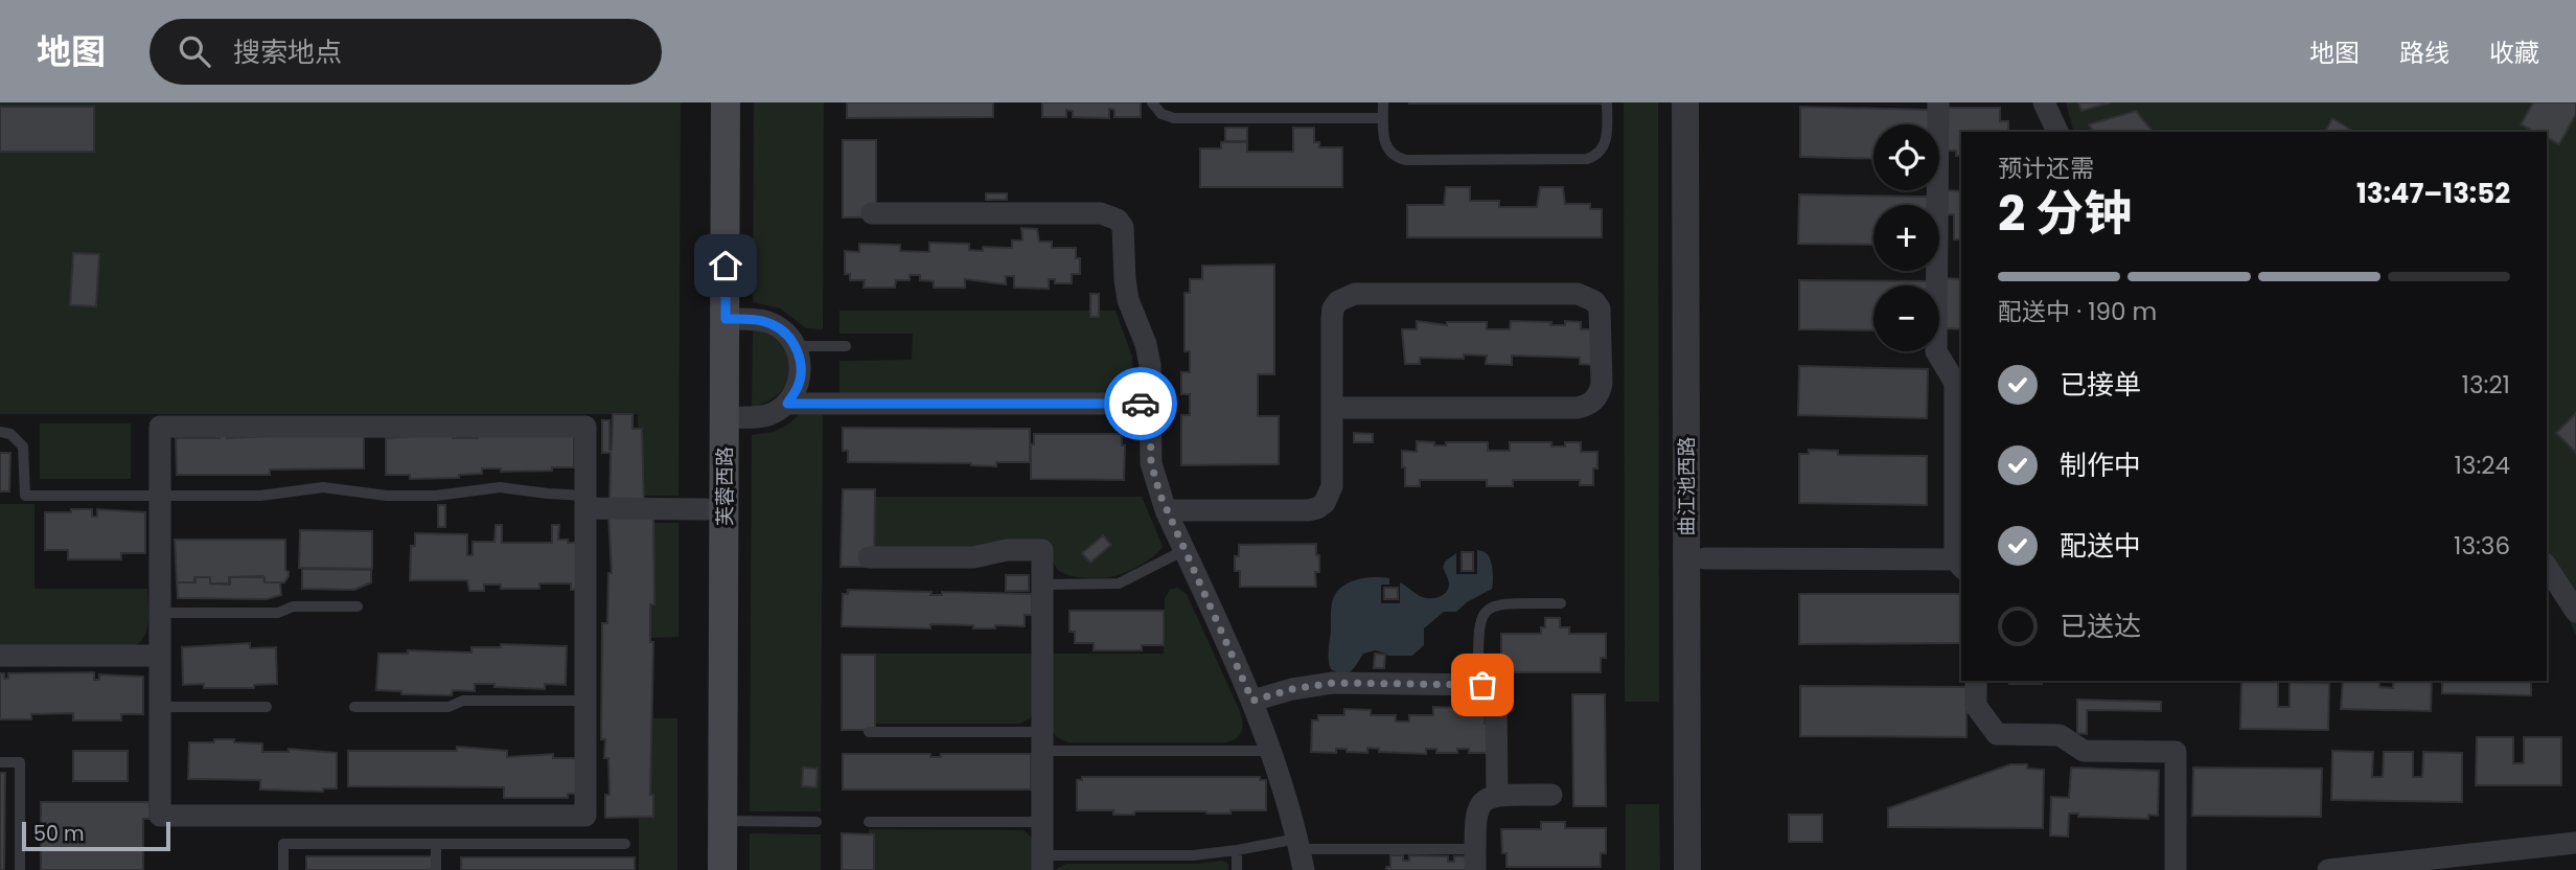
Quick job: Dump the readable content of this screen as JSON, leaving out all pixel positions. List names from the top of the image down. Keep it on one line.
{"streets":{"main road":["芙蓉西路"],"street":["曲江池西路"]},"scale_bar":"50 m","page":{"header":"地图","search":"搜索地点","nav":["地图","路线","收藏"],"map_buttons":["+","−"],"heading":["2 分钟","预计还需","13:47–13:52"],"bar":"配送中 · 190 m","list":[["已接单","13:21"],["制作中","13:24"],["配送中","13:36"],"已送达"],"scale":"50 m"}}
